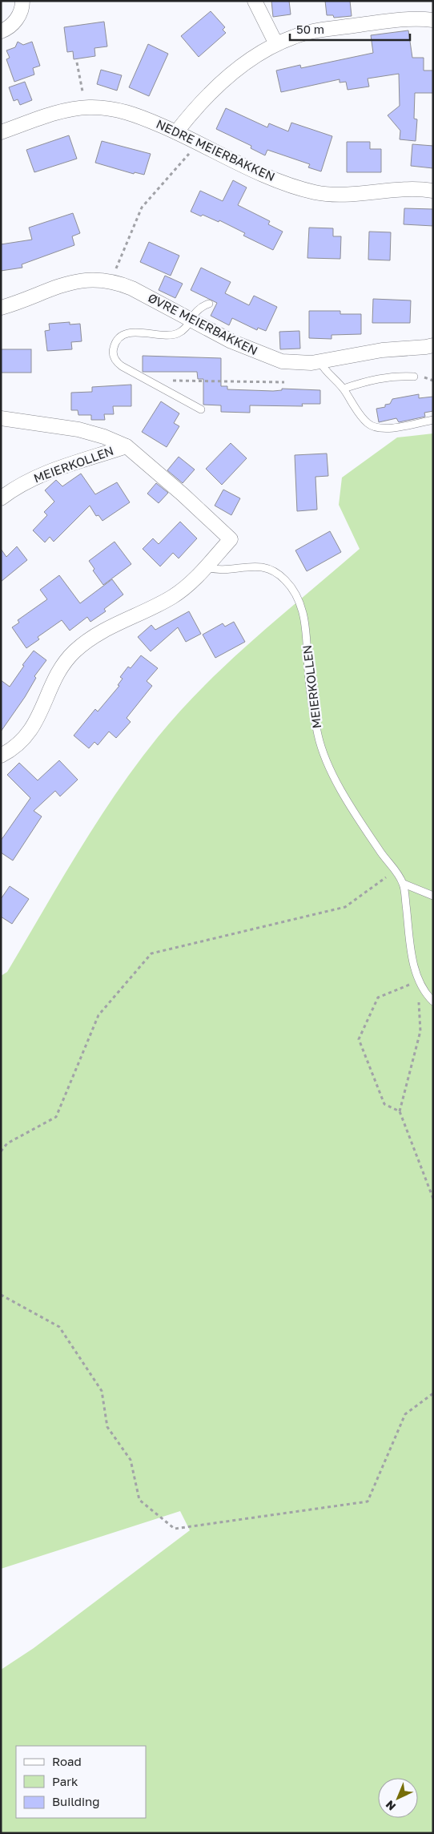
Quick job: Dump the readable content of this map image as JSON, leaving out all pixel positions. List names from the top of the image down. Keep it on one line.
{"streets":{"street":["NEDRE MEIERBAKKEN","ØVRE MEIERBAKKEN","MEIERKOLLEN"]},"legend":["Road","Park","Building"],"scale_bar":"50 m","north":"bottom left"}
